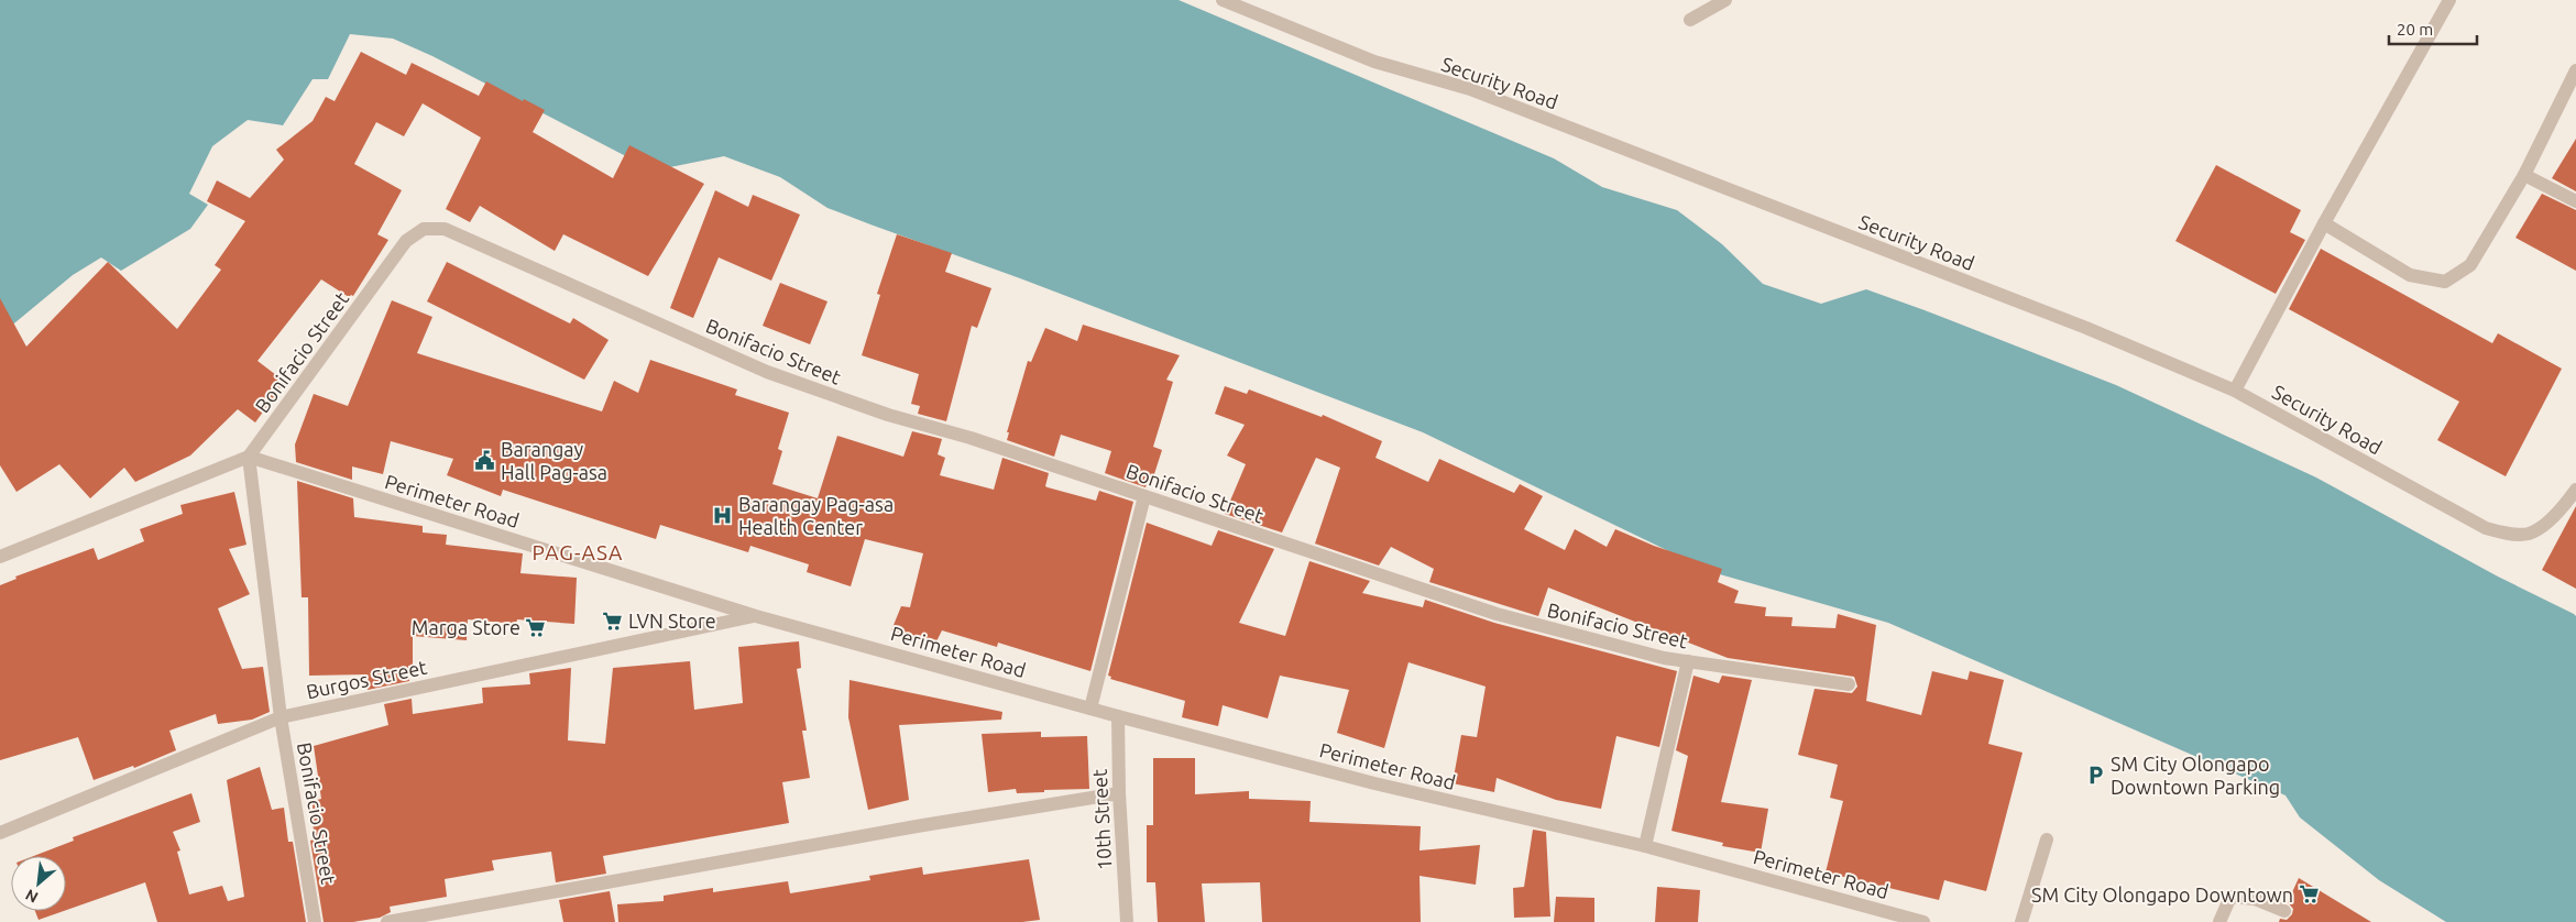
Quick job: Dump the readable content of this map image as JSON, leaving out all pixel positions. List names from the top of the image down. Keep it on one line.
{"streets":{"street":["Security Road","Bonifacio Street","Perimeter Road","Burgos Street","10th Street"]},"crossings":[["Bonifacio Street","Perimeter Road"],["Bonifacio Street","Burgos Street"],["Perimeter Road","Burgos Street"],["Perimeter Road","10th Street"]],"districts":["PAG-ASA"],"places":{"public building":["Barangay Hall Pag-asa"],"hospital":["Barangay Pag-asa Health Center"],"supermarket":["LVN Store","Marga Store","SM City Olongapo Downtown"],"parking":["SM City Olongapo Downtown Parking"]},"scale_bar":"20 m","north":"bottom left"}
